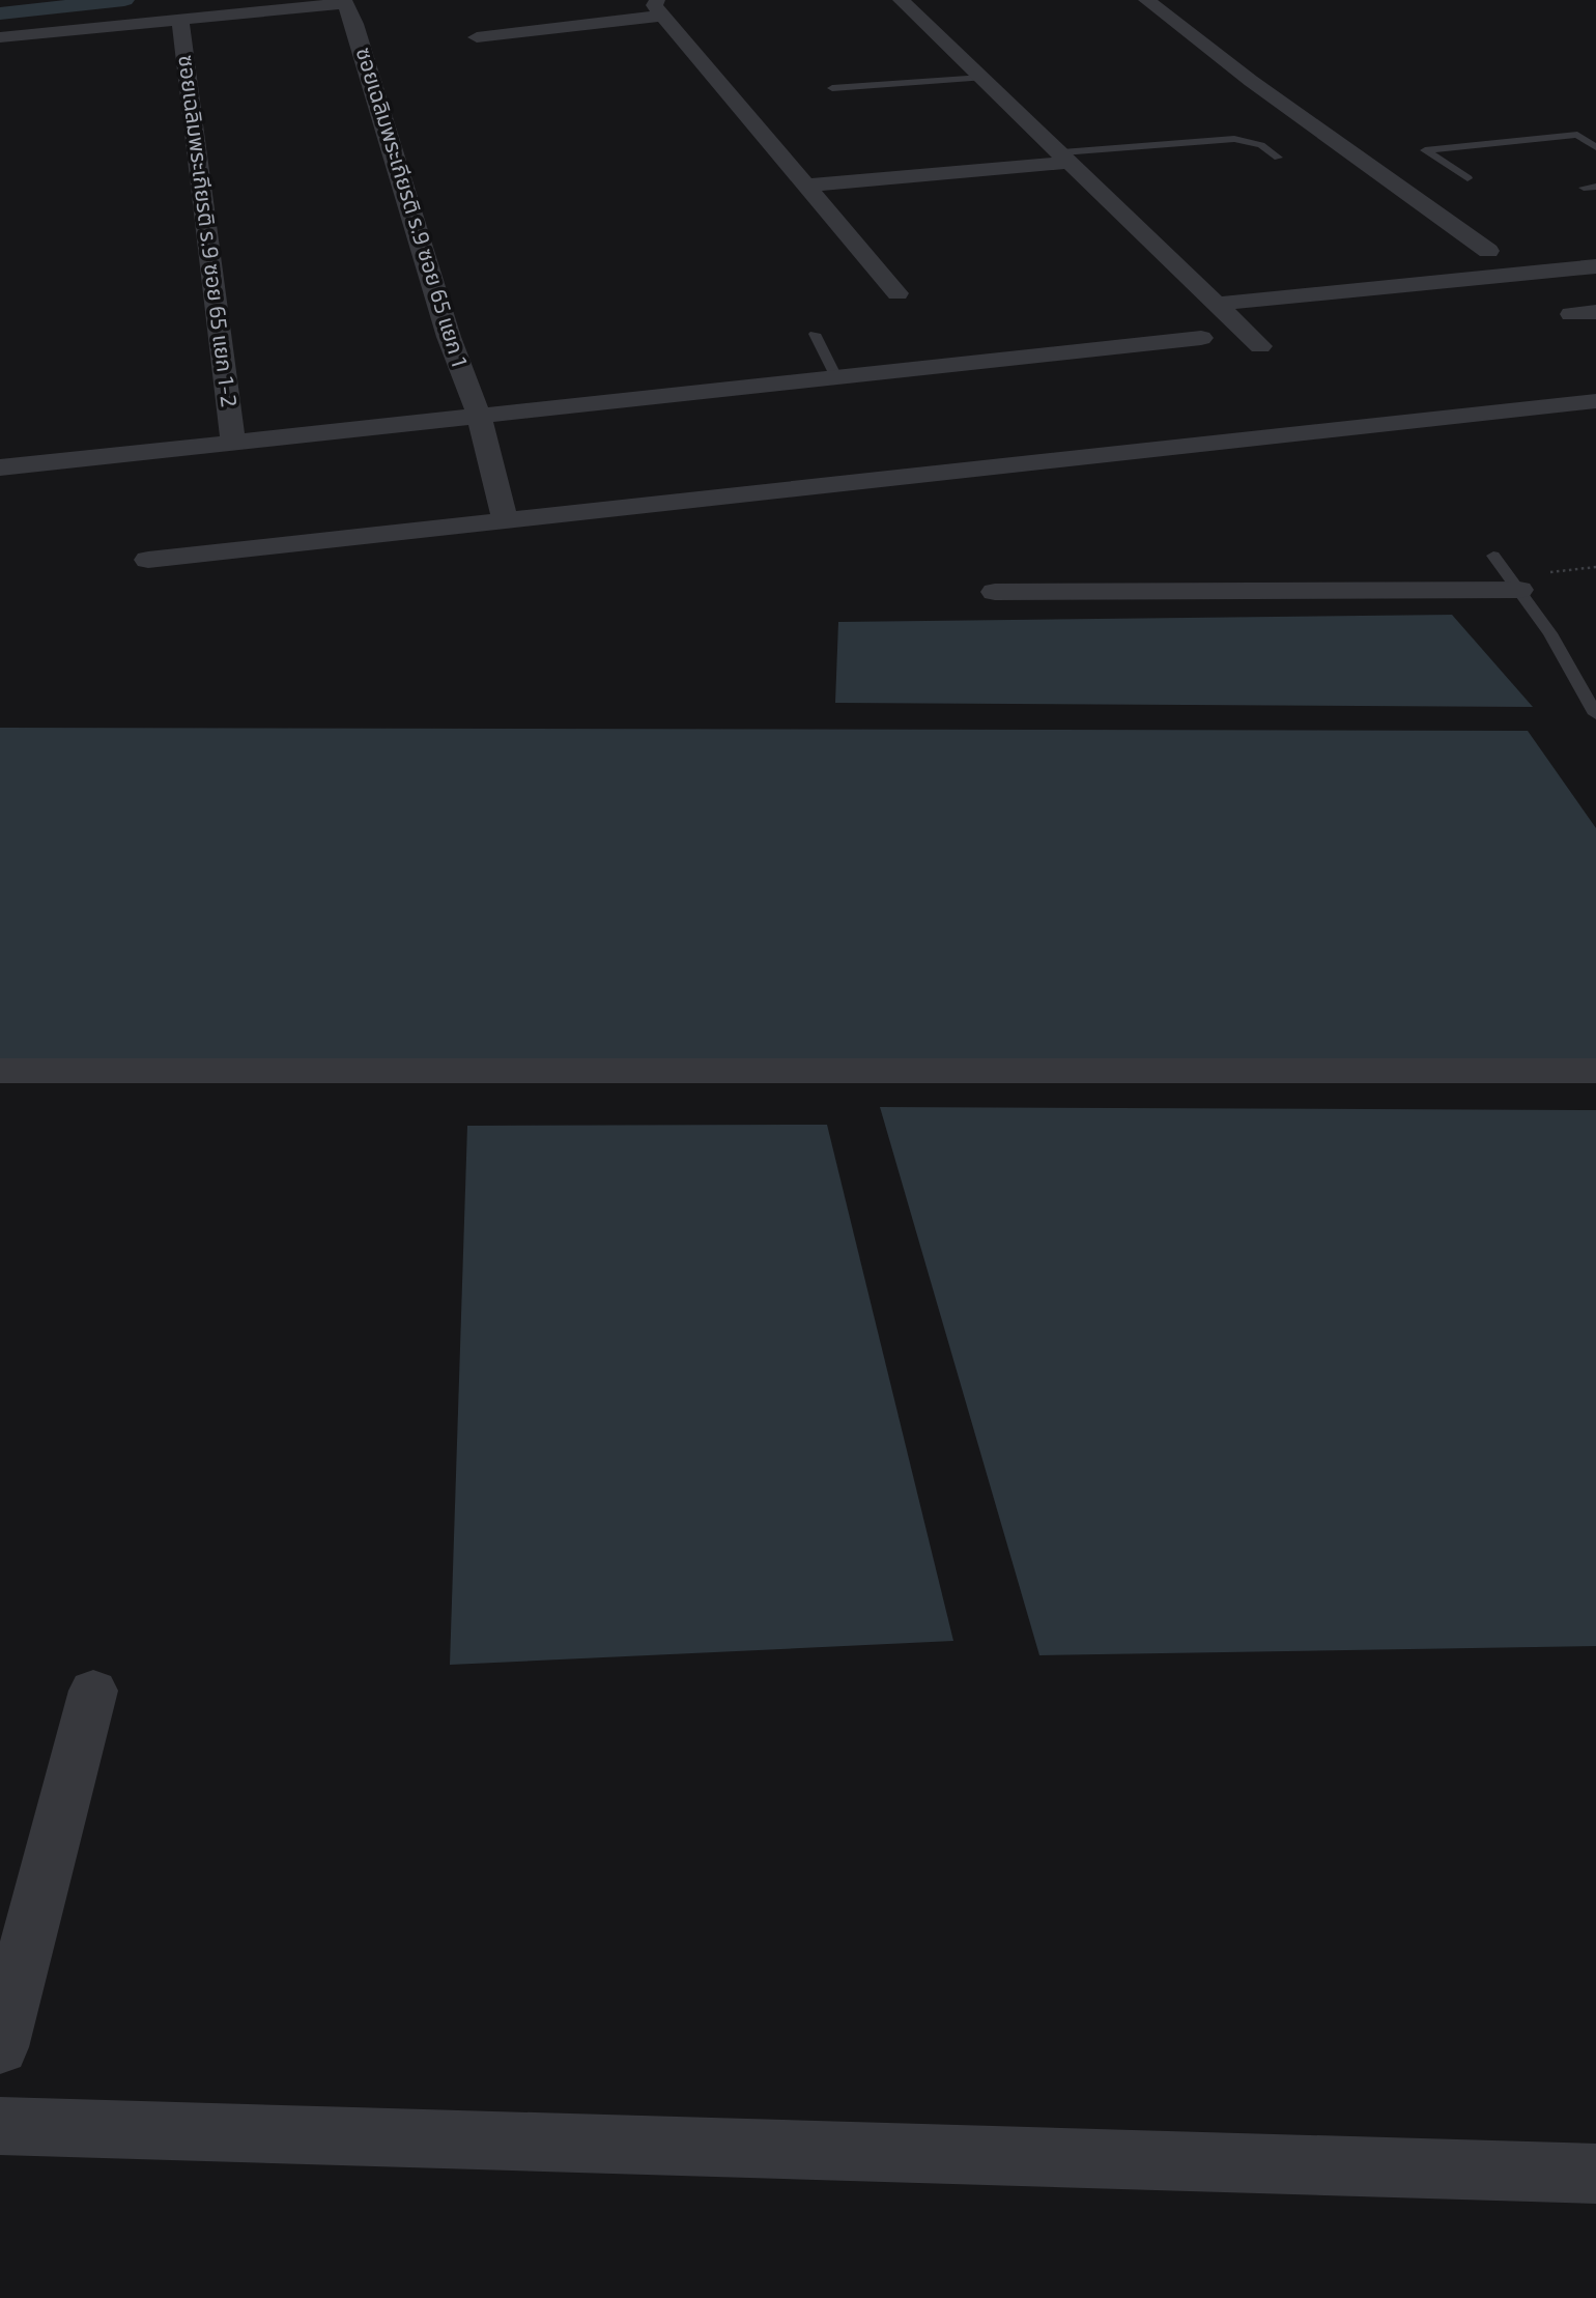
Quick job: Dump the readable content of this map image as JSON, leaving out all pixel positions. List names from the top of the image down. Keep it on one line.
{"streets":{"street":["ซอยเฉลิมพระเกียรติ ร.9 ซอย 65 แยก 1","ซอยเฉลิมพระเกียรติ ร.9 ซอย 65 แยก 1-2"]}}
